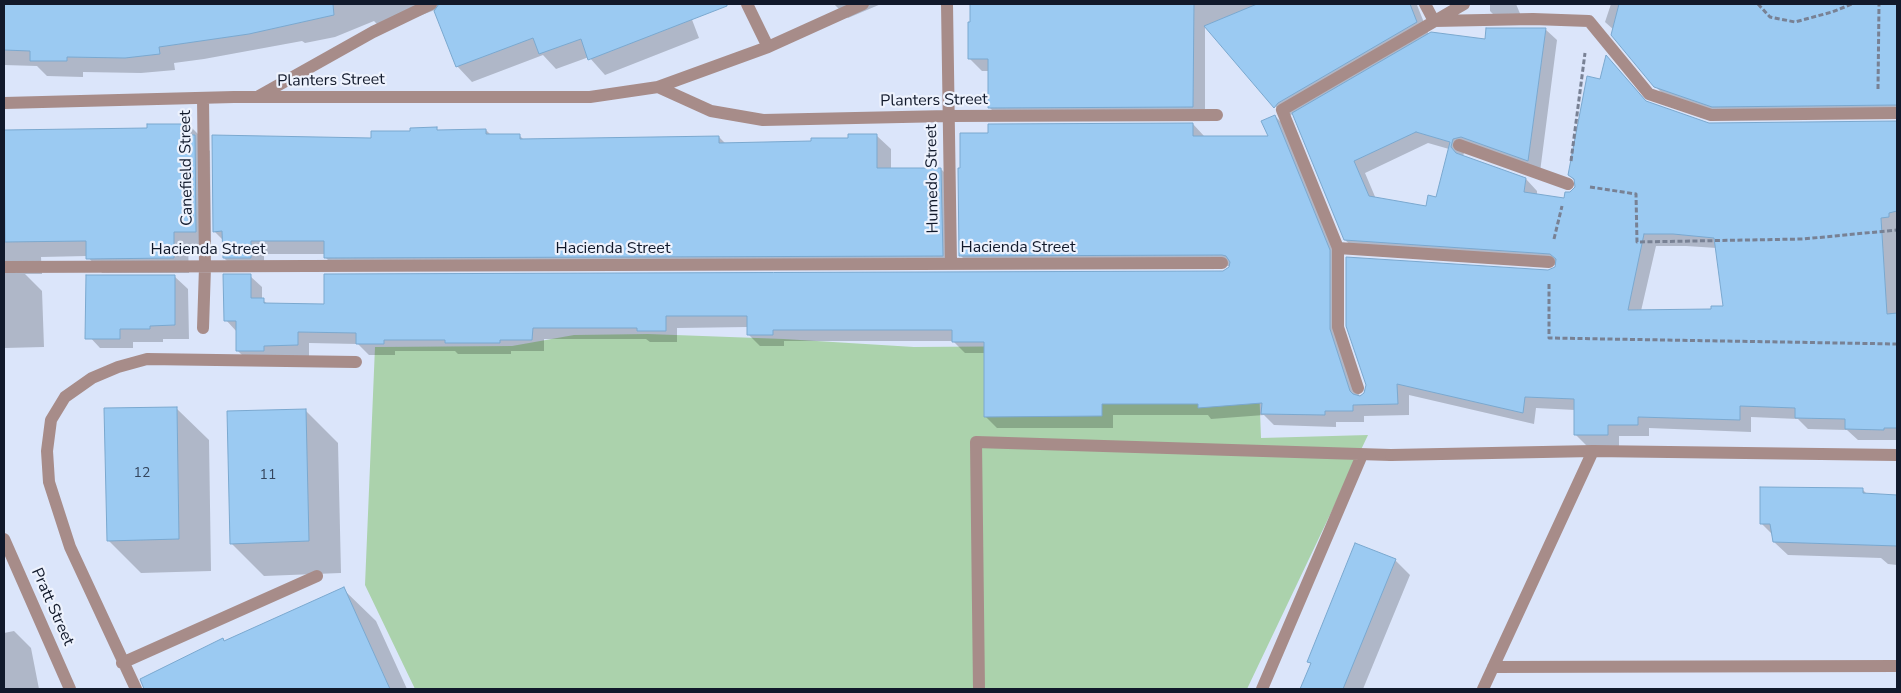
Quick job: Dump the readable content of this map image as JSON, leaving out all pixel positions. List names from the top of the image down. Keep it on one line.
{"streets":{"street":["Planters Street","Canefield Street","Humedo Street","Hacienda Street","Pratt Street"]},"crossings":[["Planters Street","Canefield Street"],["Planters Street","Humedo Street"],["Canefield Street","Hacienda Street"],["Humedo Street","Hacienda Street"]],"house_numbers":["12","11"]}
